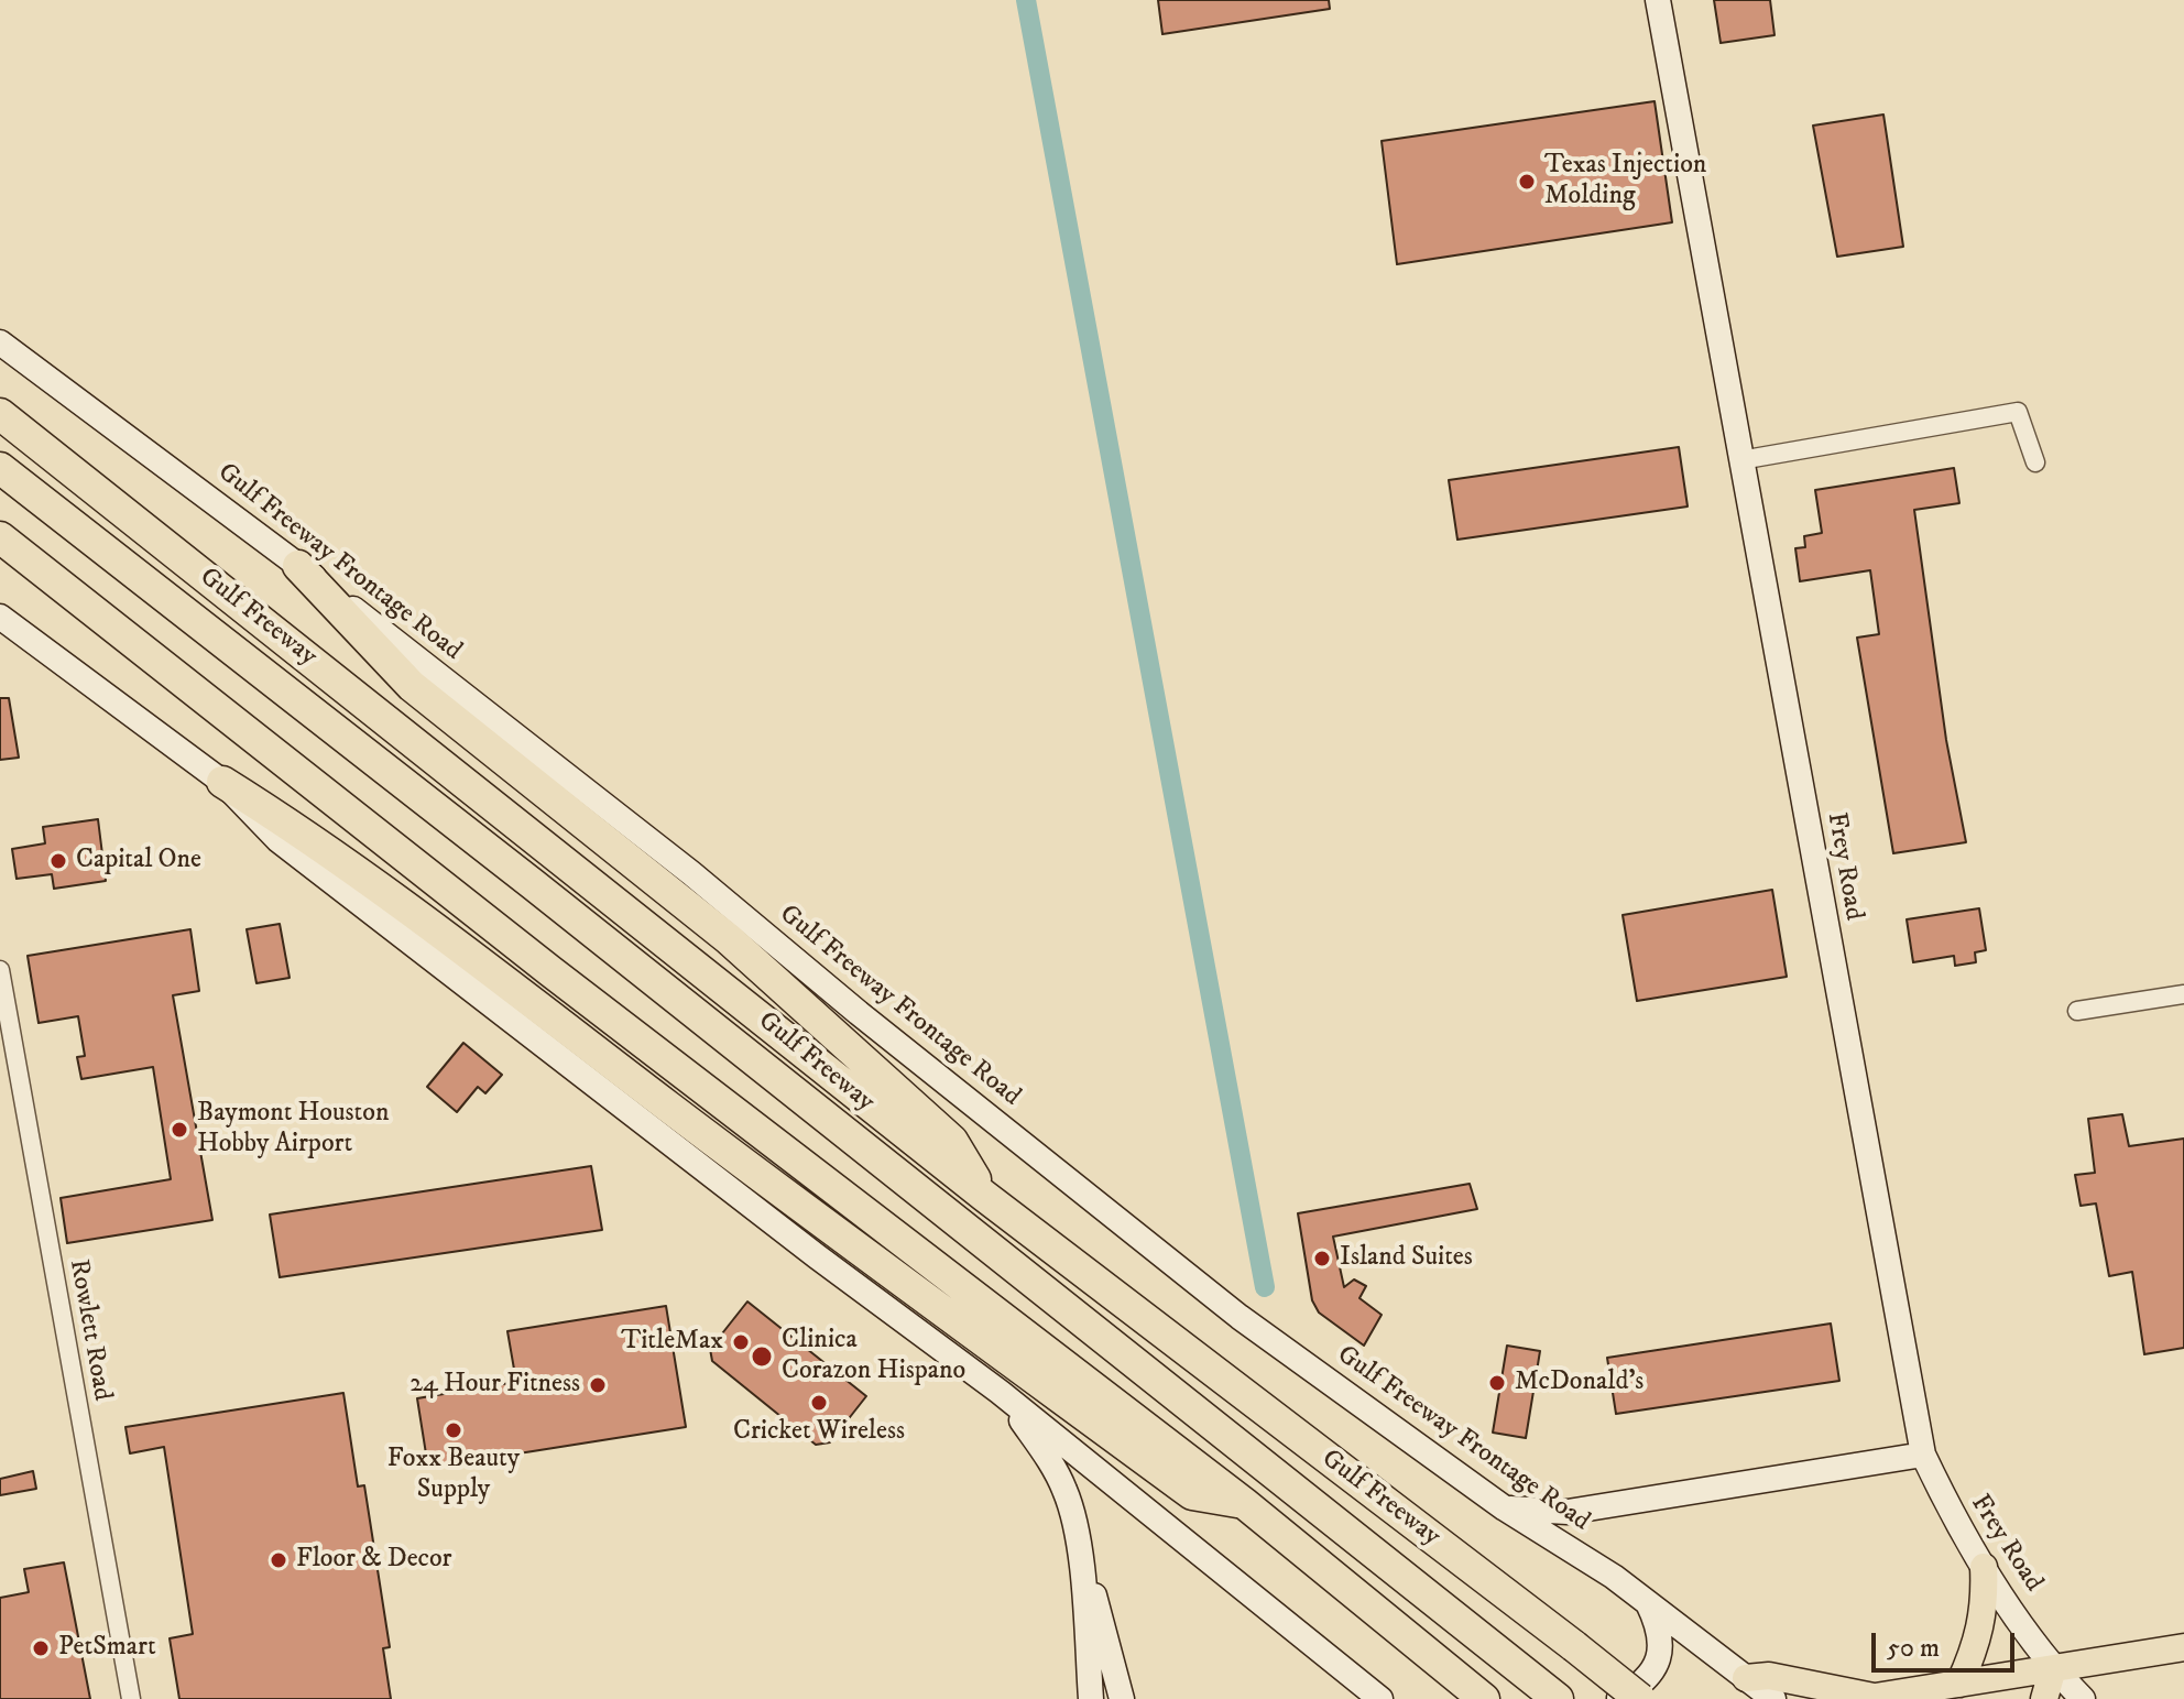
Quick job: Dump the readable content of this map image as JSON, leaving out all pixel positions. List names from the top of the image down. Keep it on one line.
{"streets":{"highway":["Gulf Freeway"],"main road":["Gulf Freeway Frontage Road","Frey Road"],"street":["Rowlett Road"]},"places":["Texas Injection Molding","Capital One","Baymont Houston Hobby Airport","Island Suites","TitleMax","Clinica Corazon Hispano","McDonald's","24 Hour Fitness","Cricket Wireless","Foxx Beauty Supply","Floor & Decor","PetSmart"],"scale_bar":"50 m"}
